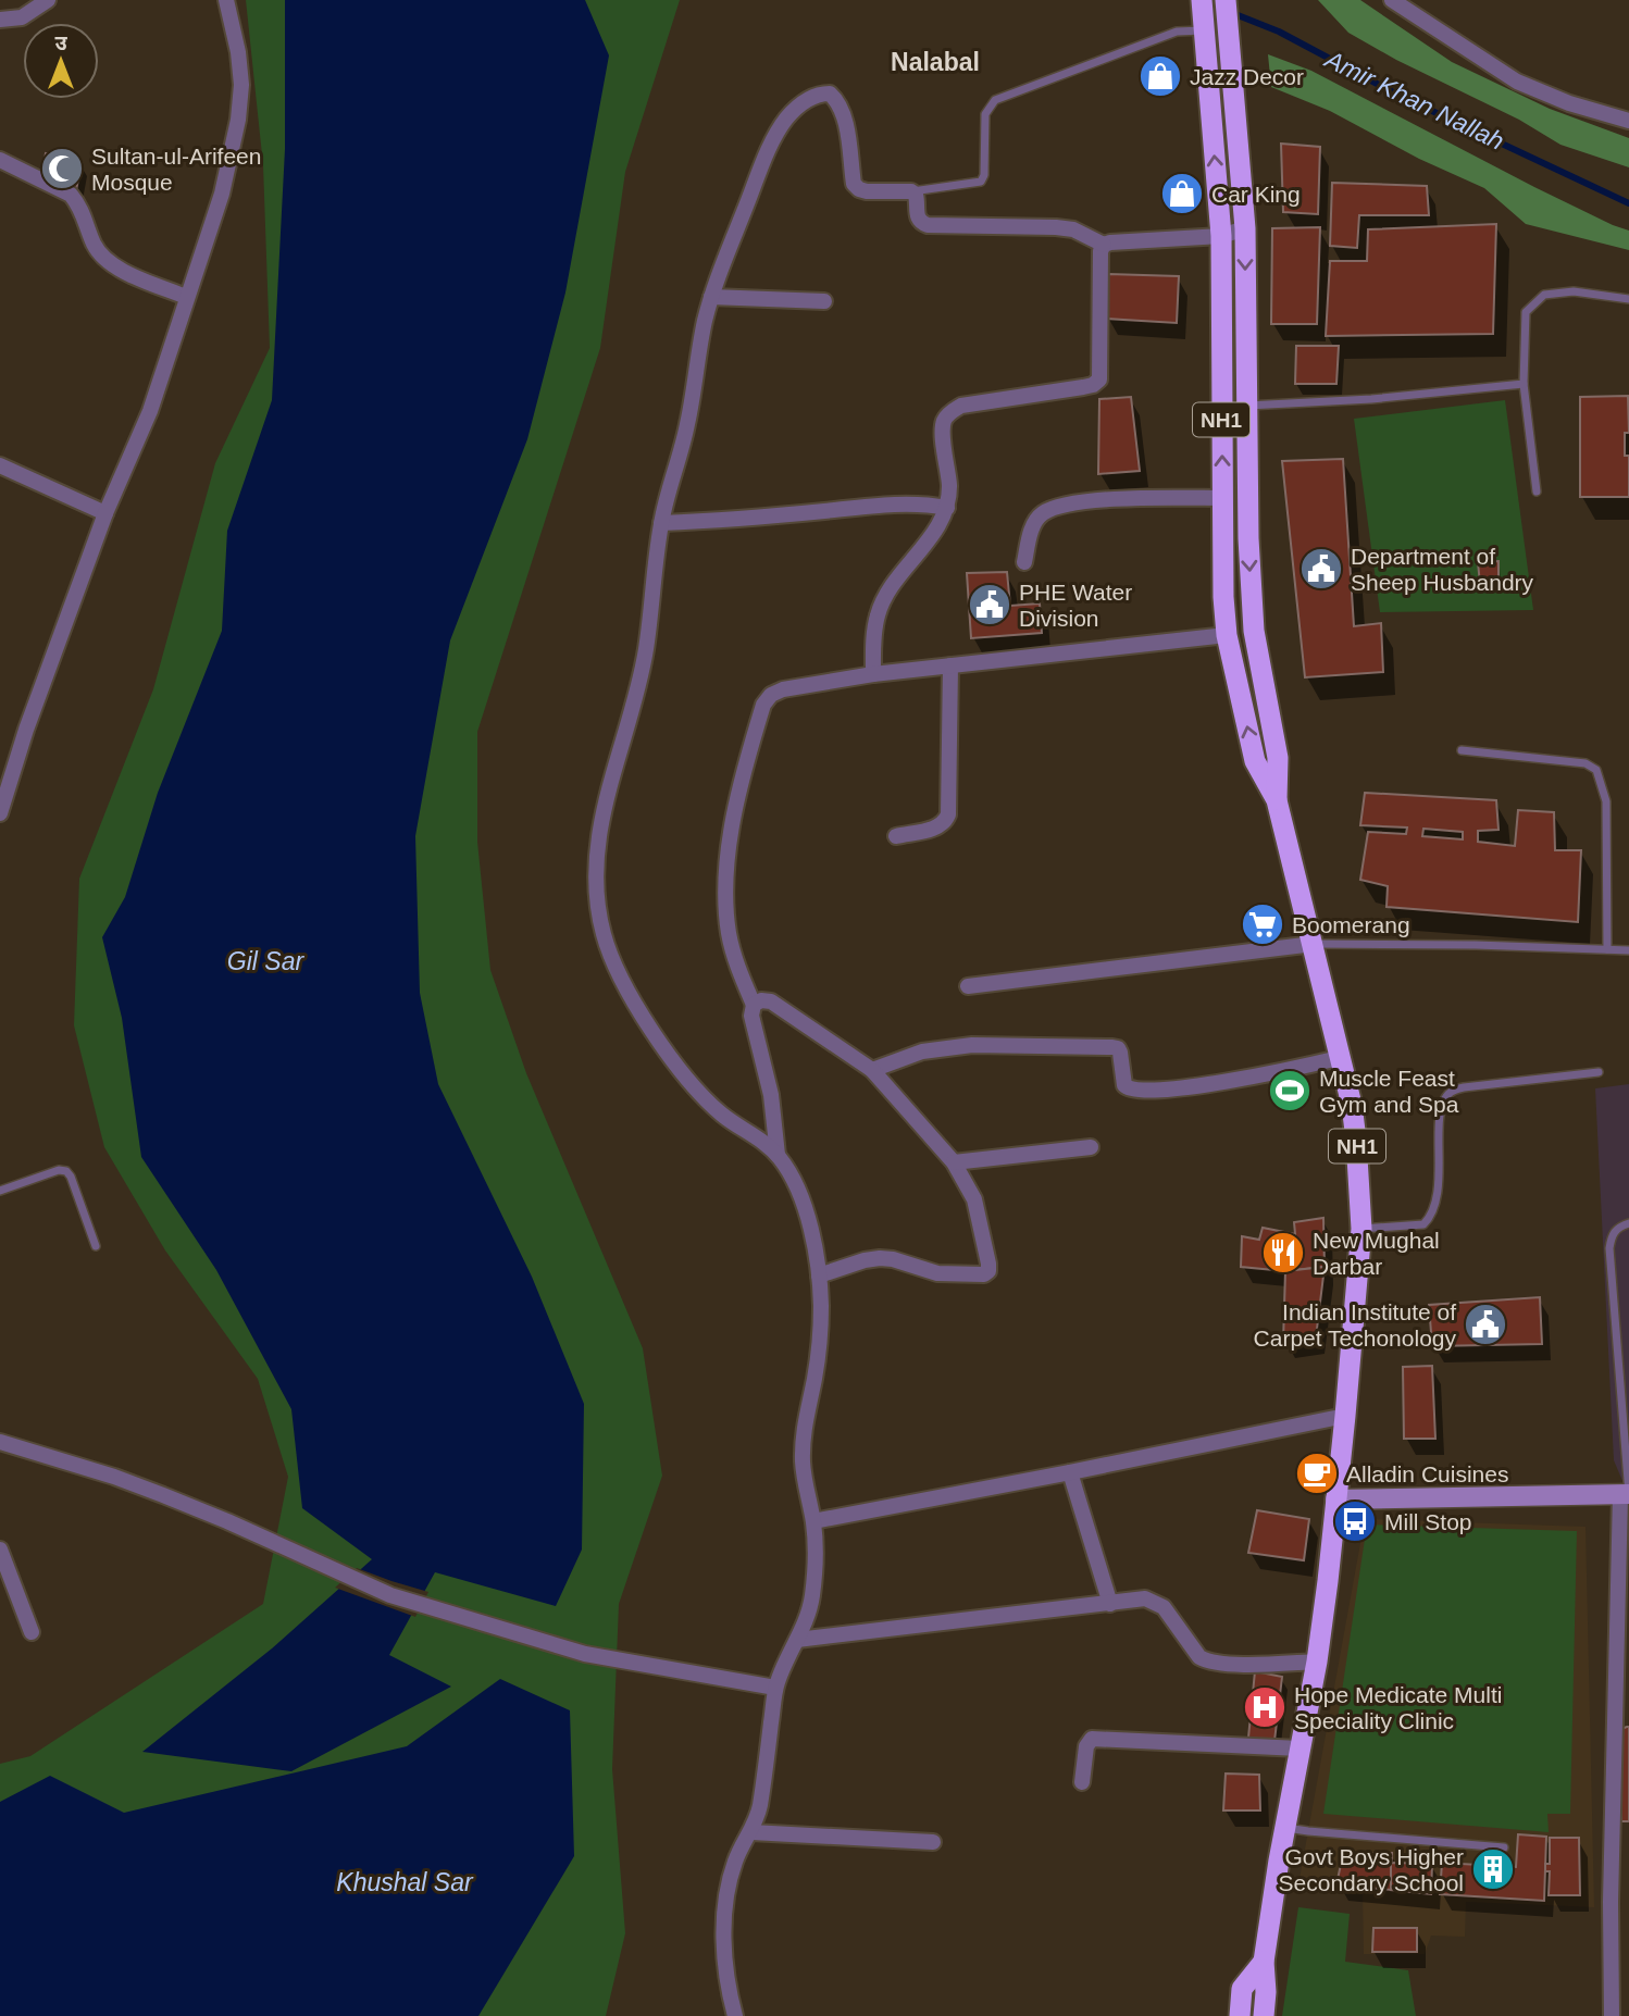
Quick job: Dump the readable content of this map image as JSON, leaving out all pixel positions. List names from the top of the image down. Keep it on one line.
{"streets":{"highway":["NH1"]},"districts":["Nalabal"],"water":["Amir Khan Nallah","Gil Sar","Khushal Sar"],"places":{"shop":["Jazz Decor","Car King"],"mosque":["Sultan-ul-Arifeen Mosque"],"public building":["Department of Sheep Husbandry","PHE Water Division","Indian Institute of Carpet Techonology"],"supermarket":["Boomerang"],"sports":["Muscle Feast Gym and Spa"],"restaurant":["New Mughal Darbar"],"cafe":["Alladin Cuisines"],"bus stop":["Mill Stop"],"hospital":["Hope Medicate Multi Speciality Clinic"],"building":["Govt Boys Higher Secondary School"]},"north":"top"}
